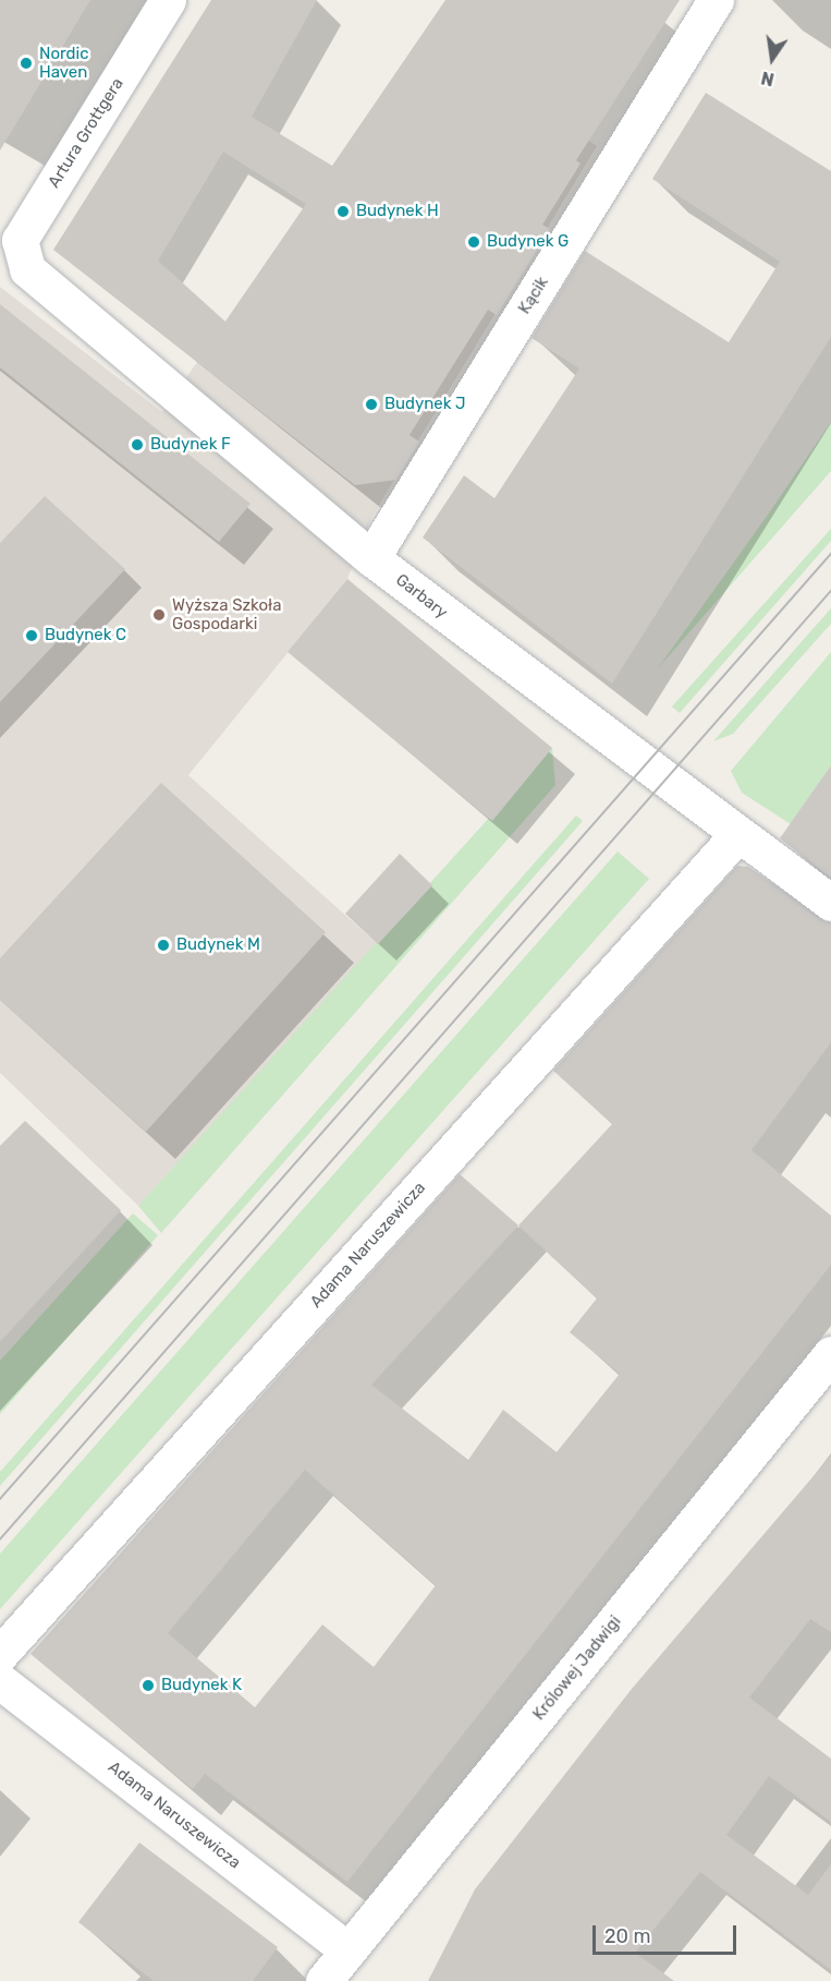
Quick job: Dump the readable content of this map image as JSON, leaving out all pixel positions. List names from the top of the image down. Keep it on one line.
{"streets":{"street":["Artura Grottgera","Kącik","Garbary","Adama Naruszewicza","Królowej Jadwigi"]},"crossings":[["Artura Grottgera","Garbary"],["Kącik","Garbary"],["Garbary","Adama Naruszewicza"],["Adama Naruszewicza","Królowej Jadwigi"]],"places":["Nordic Haven","Budynek H","Budynek G","Budynek J","Budynek F","Wyższa Szkoła Gospodarki","Budynek C","Budynek M","Budynek K"],"scale_bar":"20 m","north":"bottom"}
